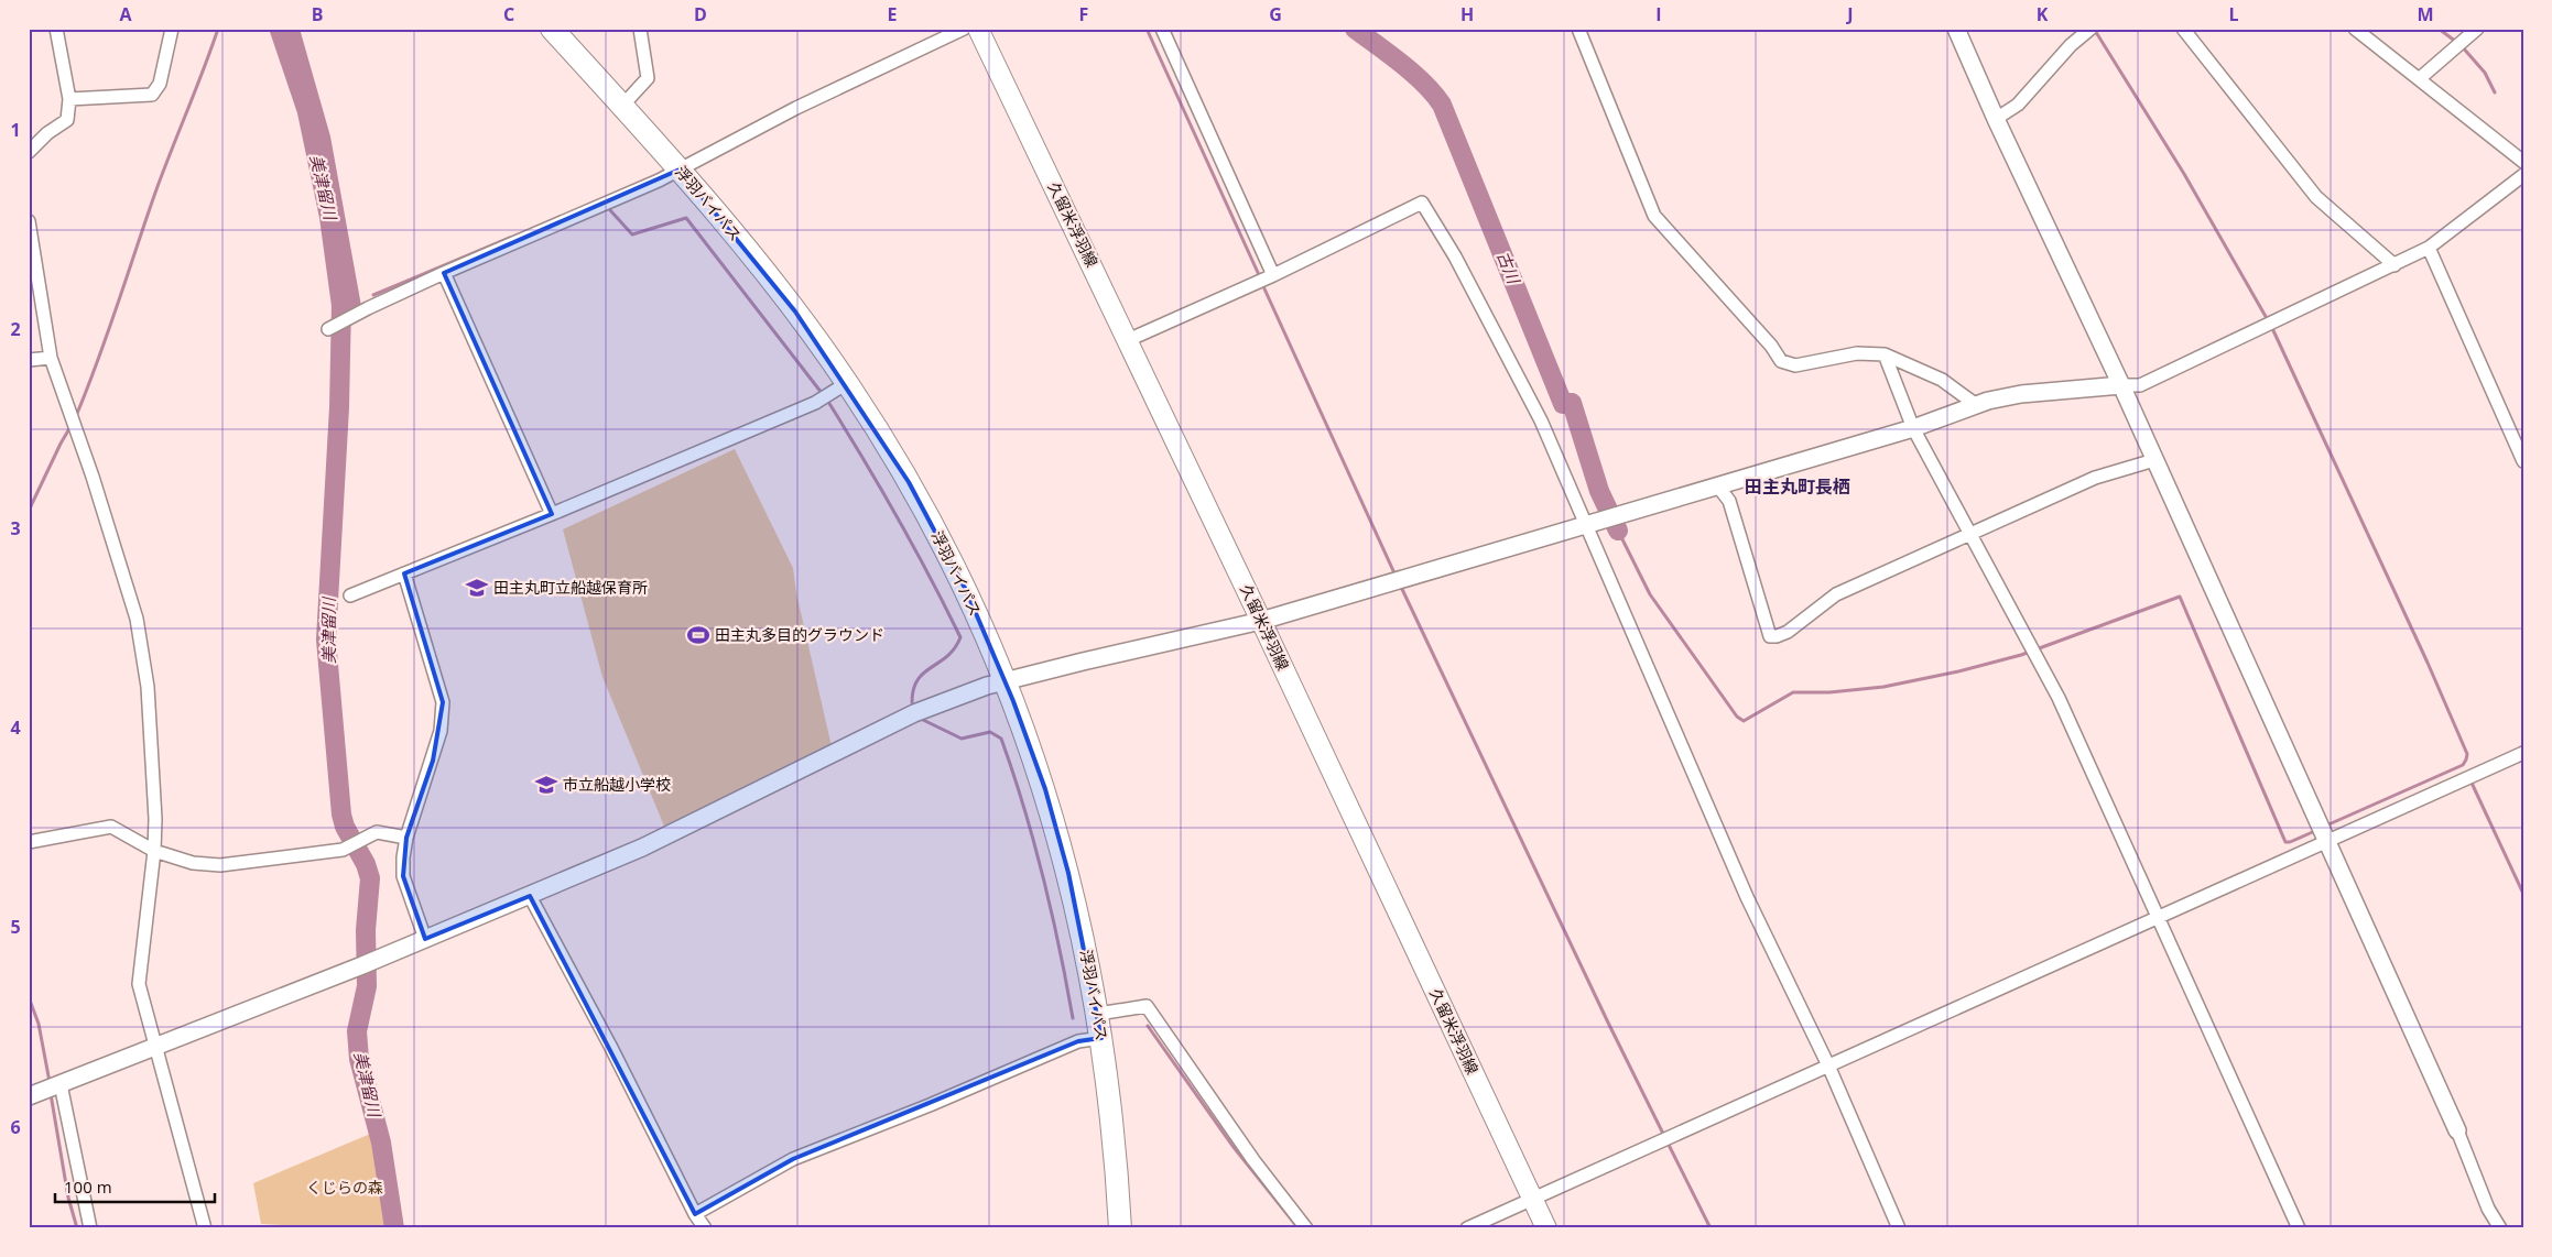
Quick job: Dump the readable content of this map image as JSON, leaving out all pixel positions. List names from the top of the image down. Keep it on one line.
{"streets":{"highway":["浮羽バイパス"],"main road":["久留米浮羽線"]},"districts":["田主丸町長栖"],"water":["美津留川","古川"],"parks":["くじらの森"],"places":{"school or university":["田主丸町立船越保育所","市立船越小学校"],"sports":["田主丸多目的グラウンド"]},"scale_bar":"100 m","grid":{"columns":["A","B","C","D","E","F","G","H","I","J","K","L","M"],"rows":["1","2","3","4","5","6"]}}
